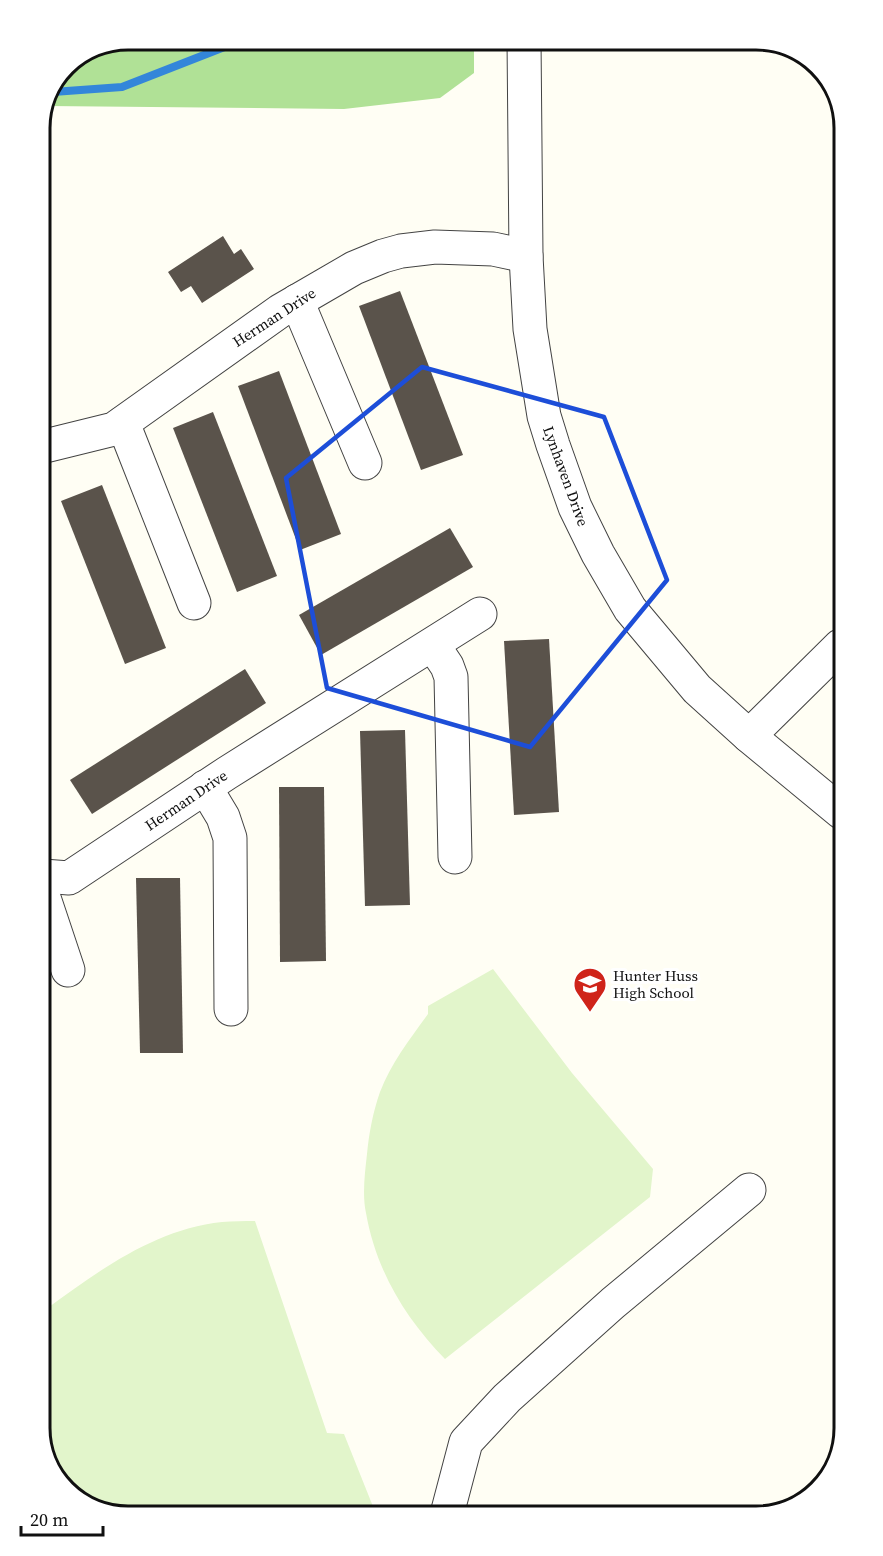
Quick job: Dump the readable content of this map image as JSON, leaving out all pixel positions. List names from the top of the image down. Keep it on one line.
{"streets":{"street":["Herman Drive","Lynhaven Drive"]},"crossings":[["Herman Drive","Lynhaven Drive"]],"places":{"school or university":["Hunter Huss High School"]},"scale_bar":"20 m"}
